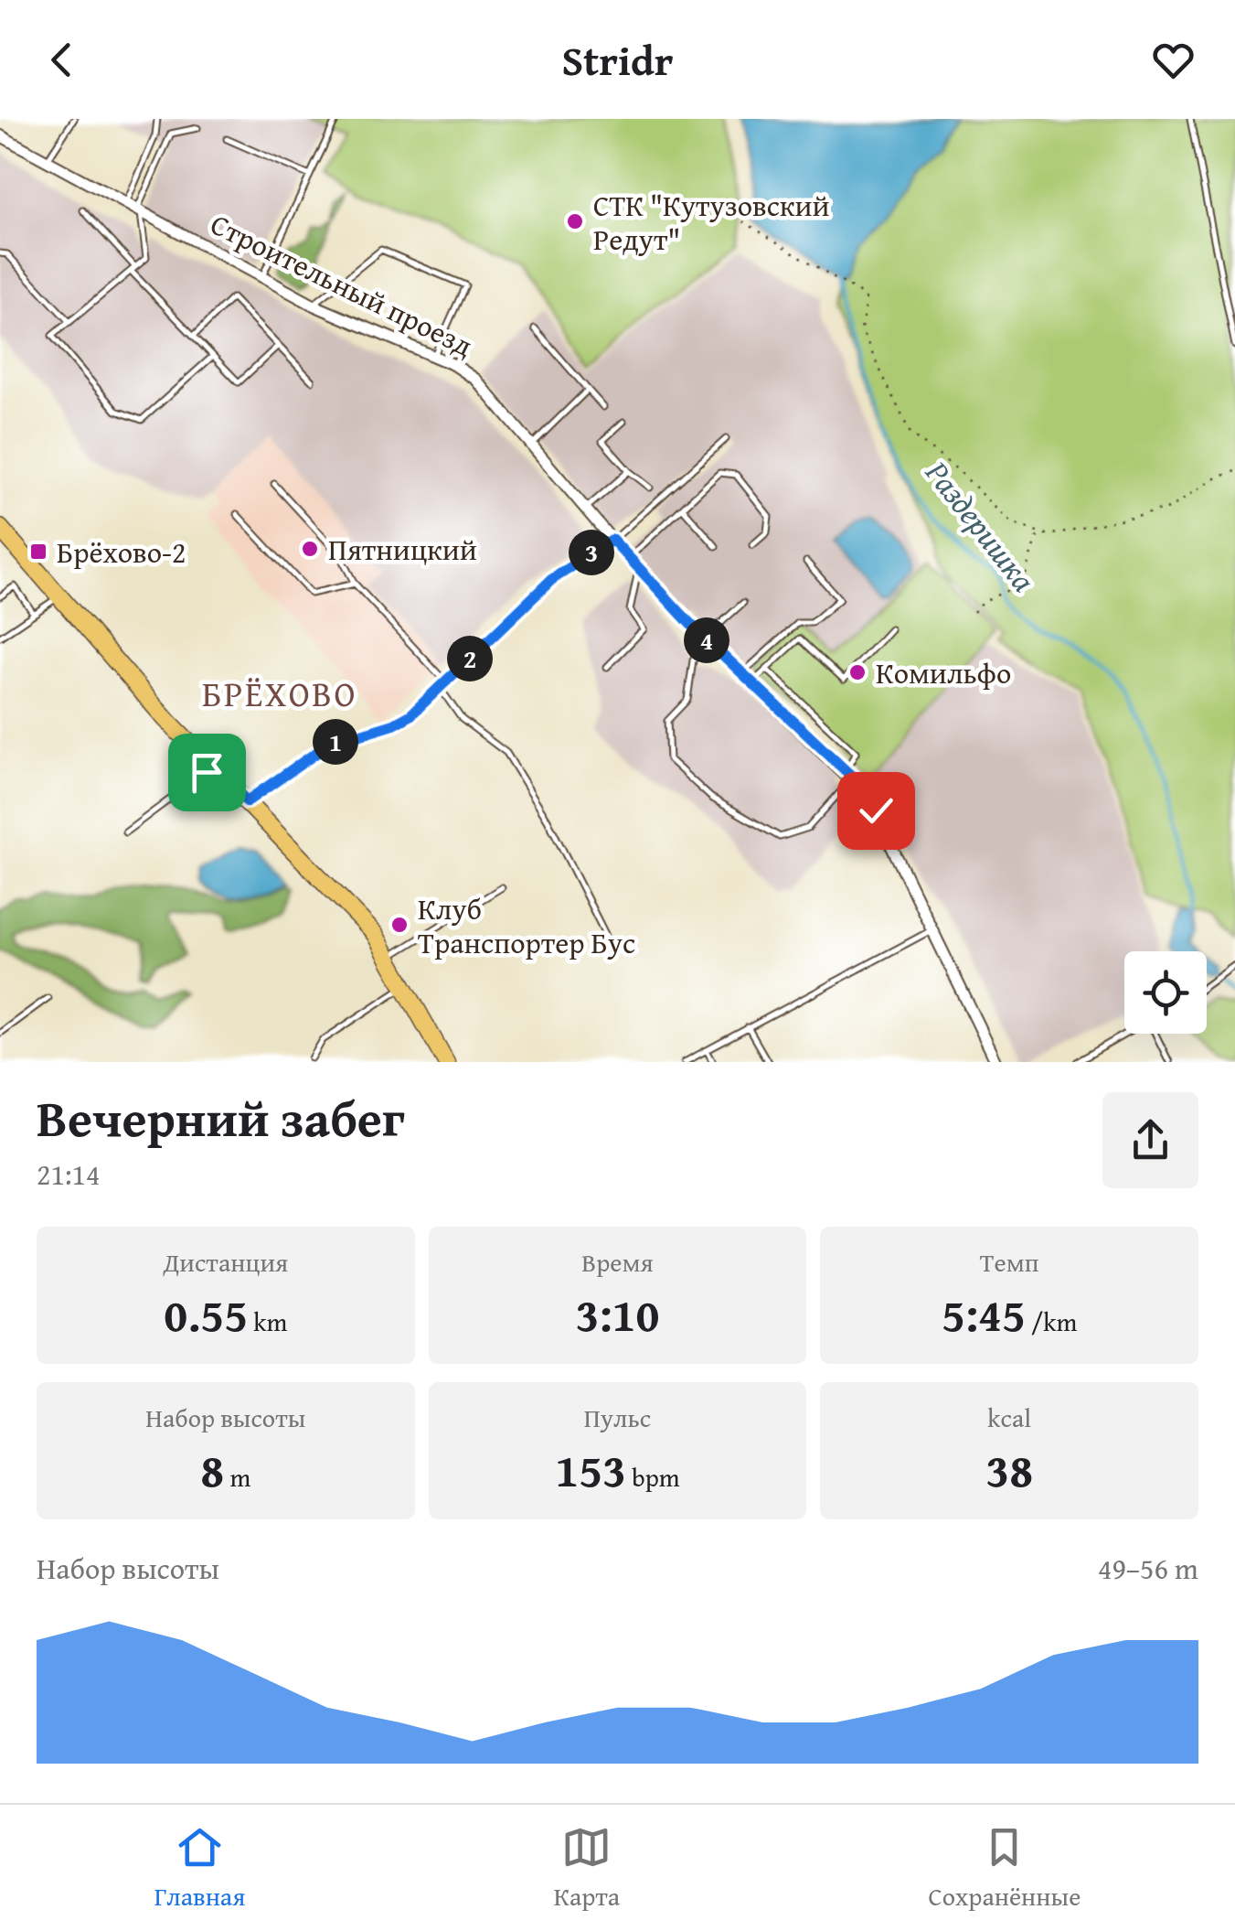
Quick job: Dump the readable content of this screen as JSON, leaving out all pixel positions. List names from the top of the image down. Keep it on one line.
{"streets":{"street":["Строительный проезд"]},"districts":["БРЁХОВО"],"water":["Раздеришка"],"places":{"other":["СТК \"Кутузовский Редут\"","Пятницкий","Комильфо","Клуб Транспортер Бус"],"transit":["Брёхово-2"]},"page":{"header":"Stridr","pins":["3","4","2","1"],"heading":["Вечерний забег","21:14"],"stats":[["Дистанция","0.55 km"],["Время","3:10"],["Темп","5:45 /km"],["Набор высоты","8 m"],["Пульс","153 bpm"],["kcal","38"]],"chart":["Набор высоты","49–56 m"],"tabs":["Главная","Карта","Сохранённые"]}}
